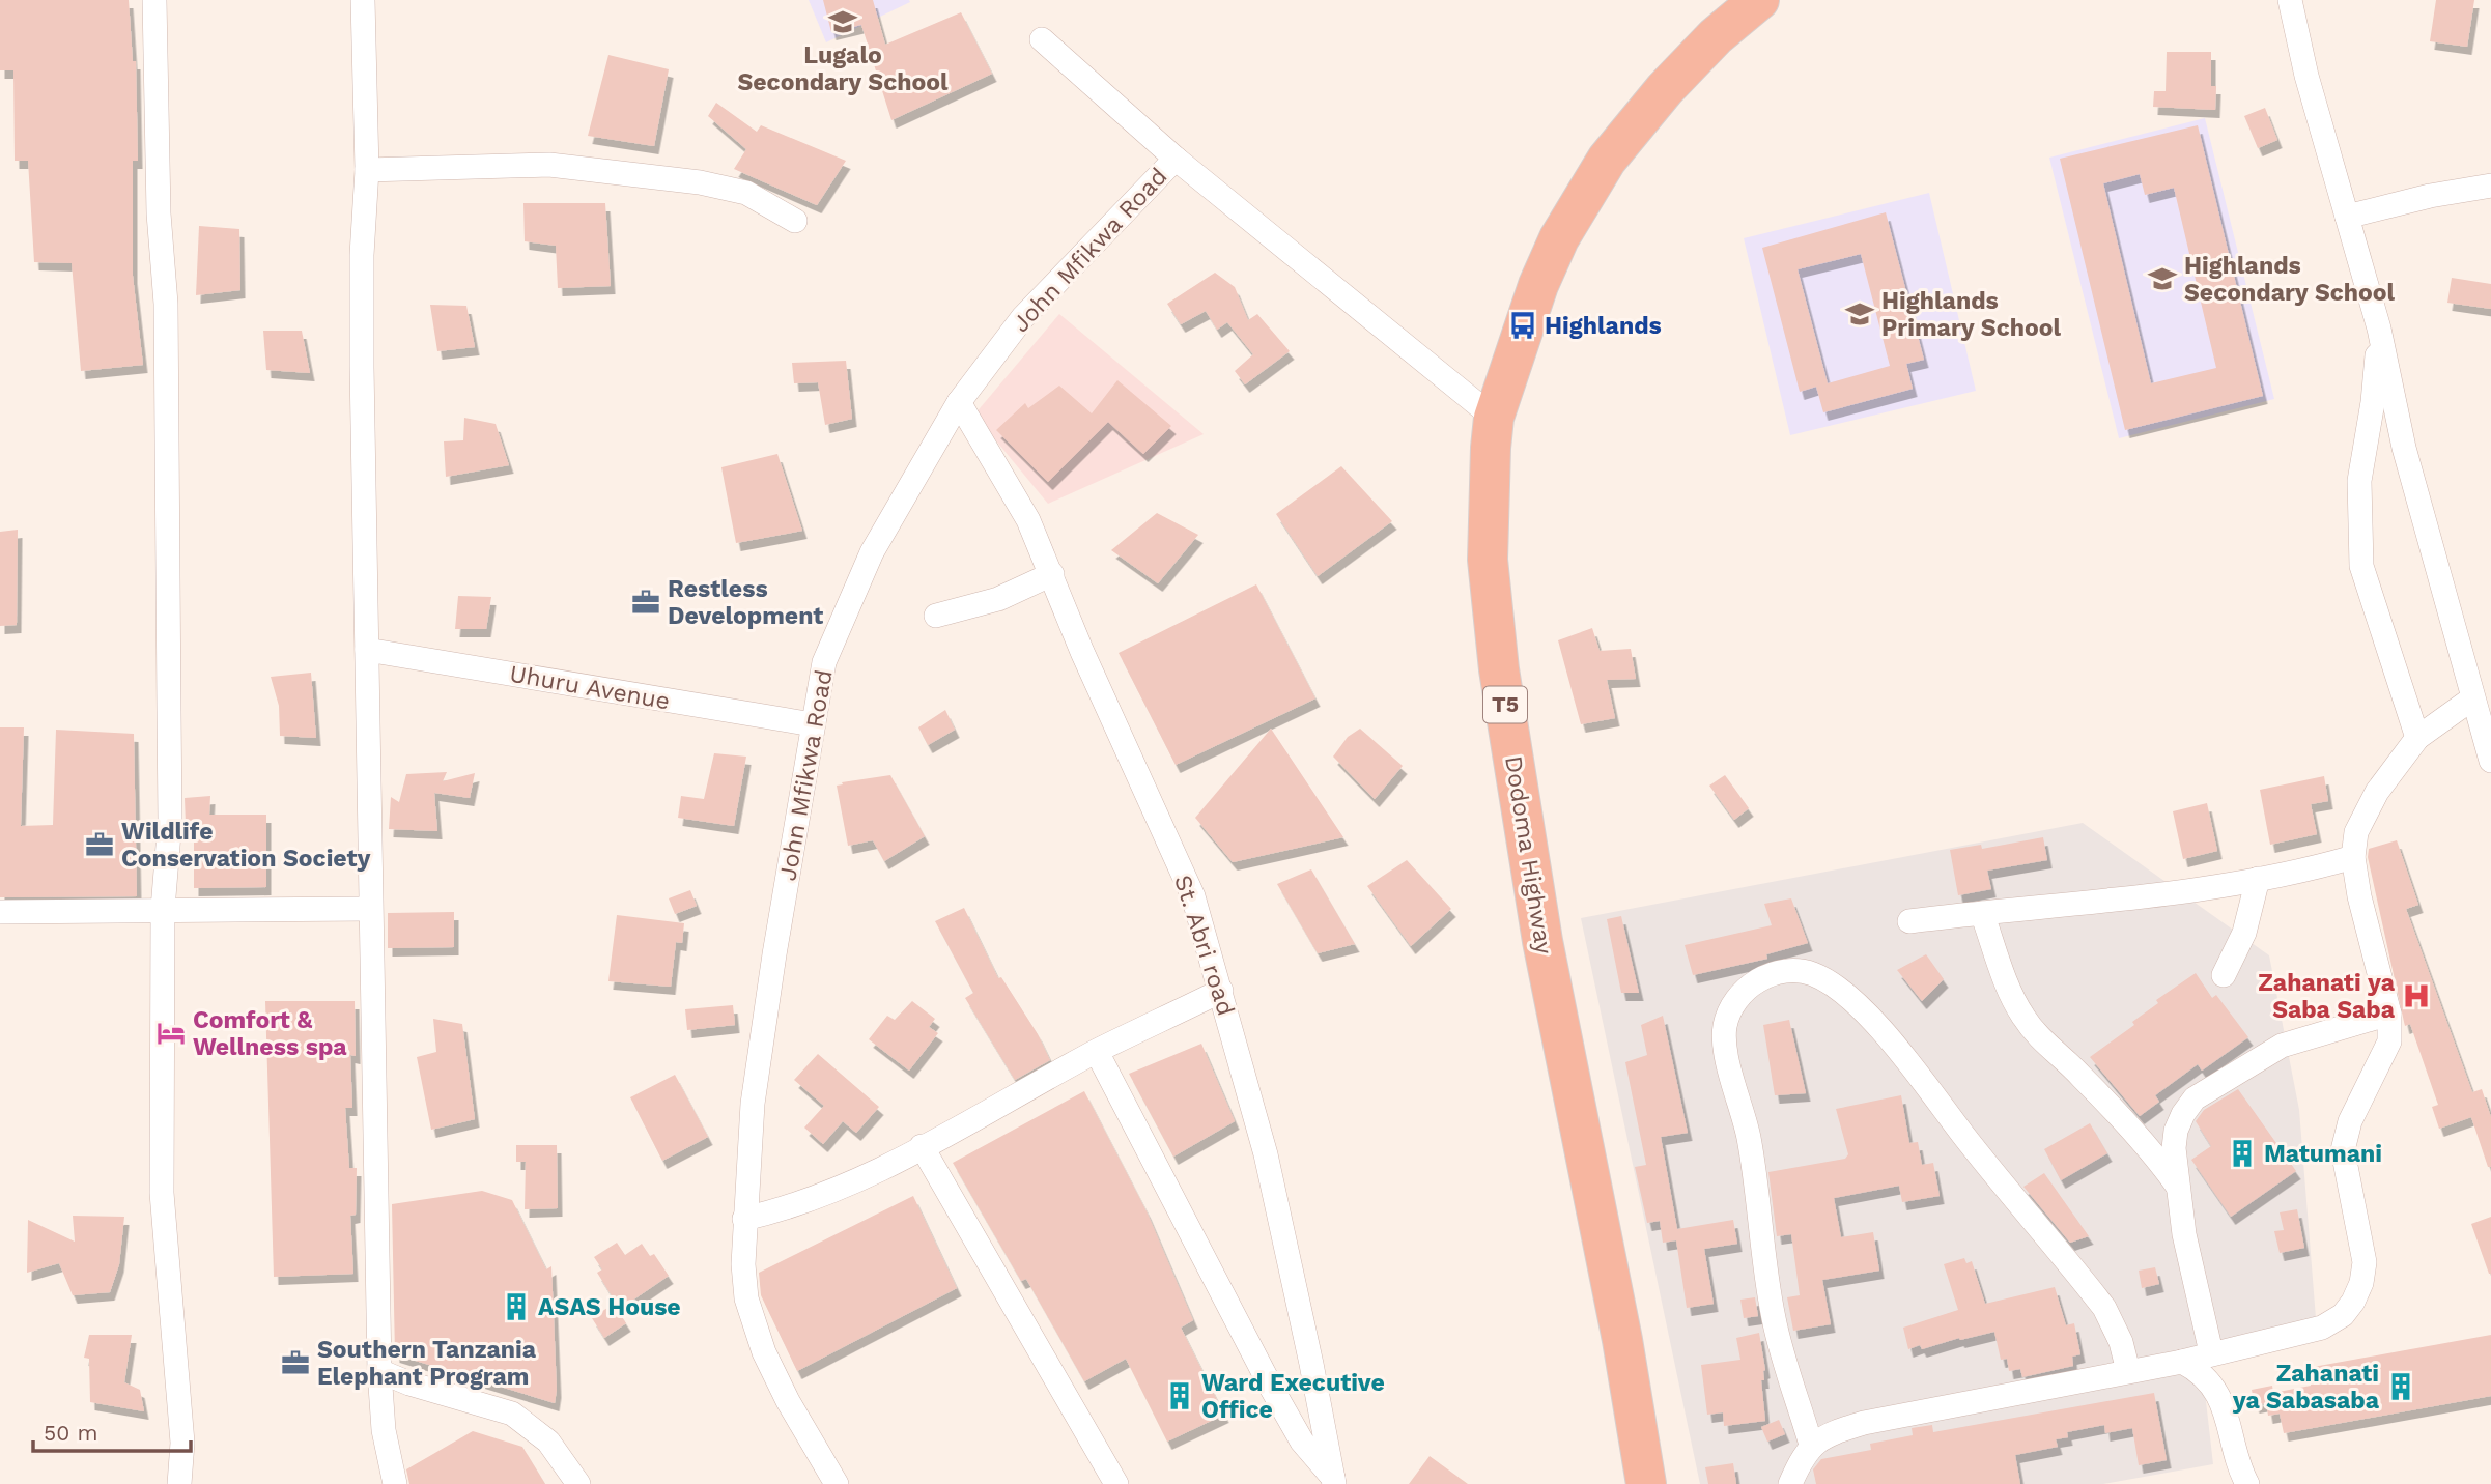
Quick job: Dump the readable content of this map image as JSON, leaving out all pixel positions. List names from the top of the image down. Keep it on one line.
{"streets":{"highway":["T5","Dodoma Highway"],"street":["John Mfikwa Road","Uhuru Avenue","St. Abri road"]},"crossings":[["John Mfikwa Road","Uhuru Avenue"],["John Mfikwa Road","St. Abri road"]],"places":{"school or university":["Lugalo Secondary School","Highlands Secondary School","Highlands Primary School"],"bus stop":["Highlands"],"office":["Restless Development","Wildlife Conservation Society","Southern Tanzania Elephant Program"],"hospital":["Zahanati ya Saba Saba"],"hotel":["Comfort & Wellness spa"],"building":["Matumani","ASAS House","Zahanati ya Sabasaba","Ward Executive Office"]},"scale_bar":"50 m"}
